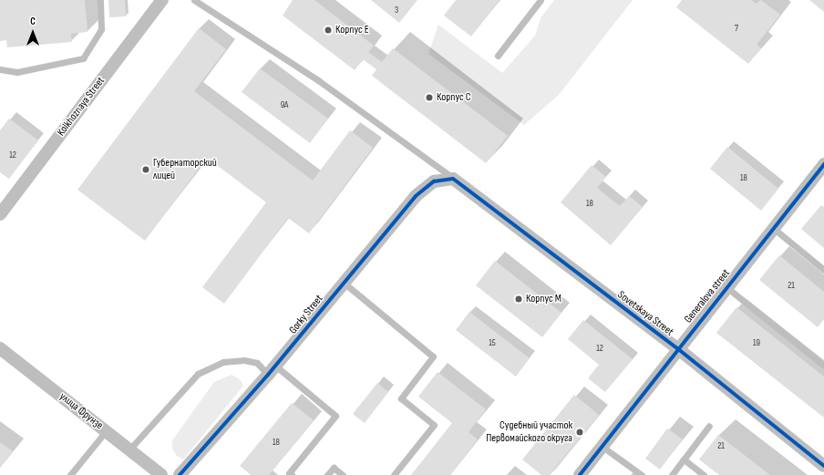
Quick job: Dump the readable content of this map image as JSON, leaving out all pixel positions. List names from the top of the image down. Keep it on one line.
{"streets":{"street":["Kolkhoznaya Street","Generalova street","Sovetskaya Street","Gorky Street","улица Фрунзе"]},"crossings":[["Generalova street","Sovetskaya Street"],["Sovetskaya Street","Gorky Street"]],"places":["Корпус Е","Корпус С","Губернаторский лицей","Корпус M","Судебный участок Первомайского округа"],"house_numbers":["3","7","9А","12","18","18","21","15","19","12","18","21"],"north":"top"}
